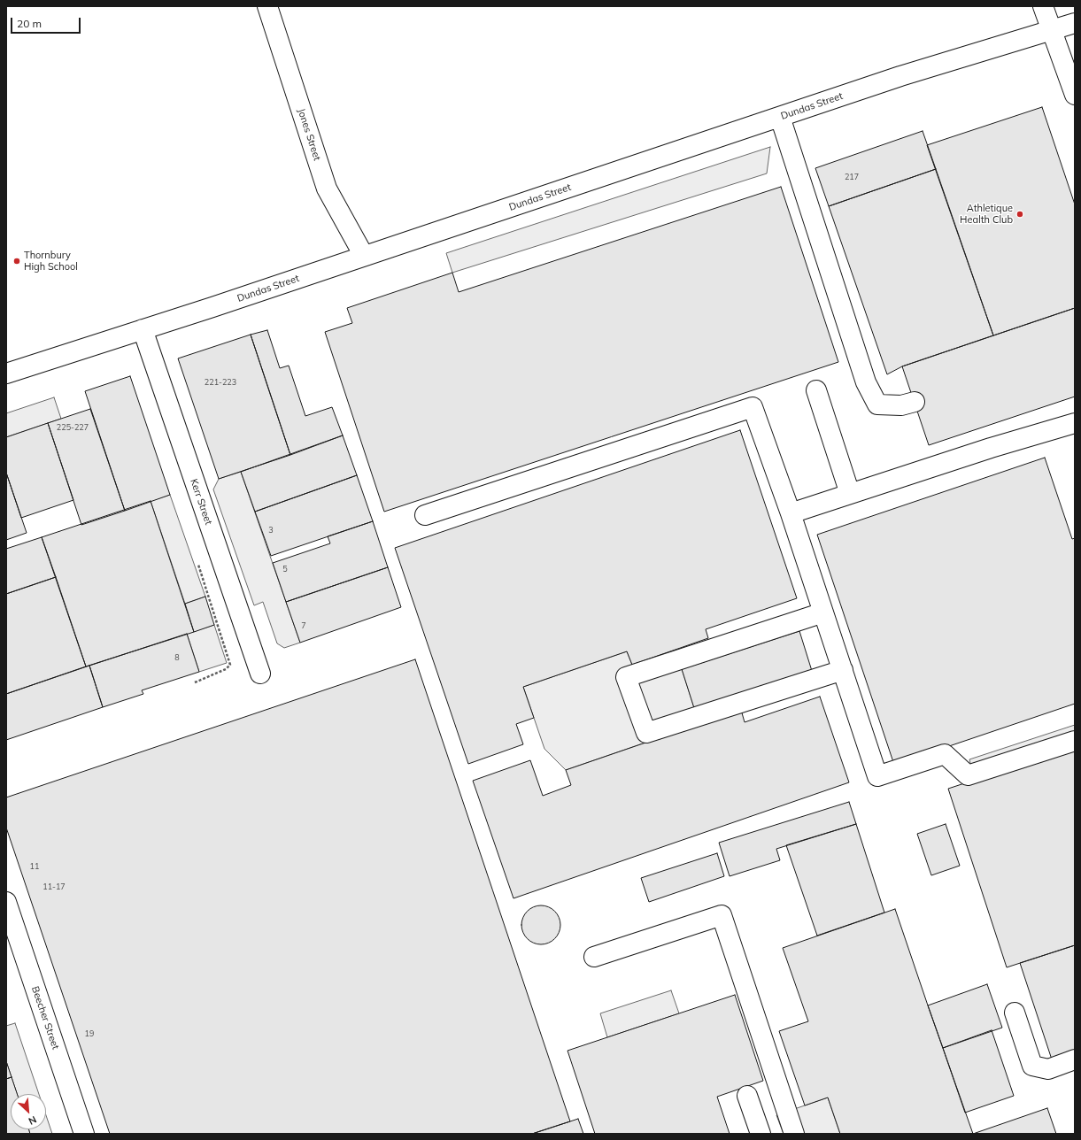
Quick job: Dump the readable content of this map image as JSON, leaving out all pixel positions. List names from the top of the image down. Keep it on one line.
{"streets":{"street":["Dundas Street","Jones Street","Kerr Street","Beecher Street"]},"crossings":[["Dundas Street","Jones Street"],["Dundas Street","Kerr Street"]],"places":["Athletique Health Club","Thornbury High School"],"house_numbers":["217","221-223","225-227","3","5","7","8","11","11-17","19"],"scale_bar":"20 m","north":"bottom right"}
